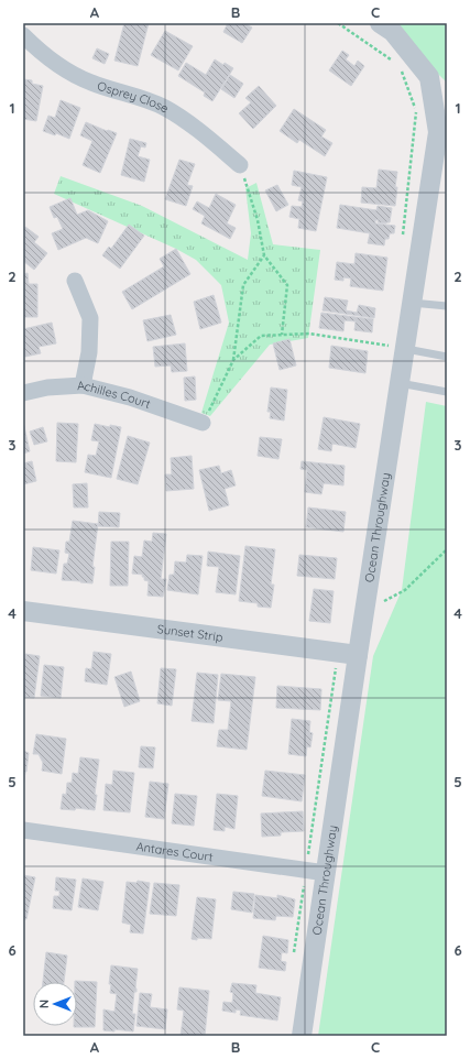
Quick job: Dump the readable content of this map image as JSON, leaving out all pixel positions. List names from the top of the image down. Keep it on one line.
{"streets":{"street":["Osprey Close","Achilles Court","Ocean Throughway","Sunset Strip","Antares Court"]},"crossings":[["Ocean Throughway","Sunset Strip"],["Ocean Throughway","Antares Court"]],"north":"left","grid":{"columns":["A","B","C"],"rows":["1","2","3","4","5","6"]}}
